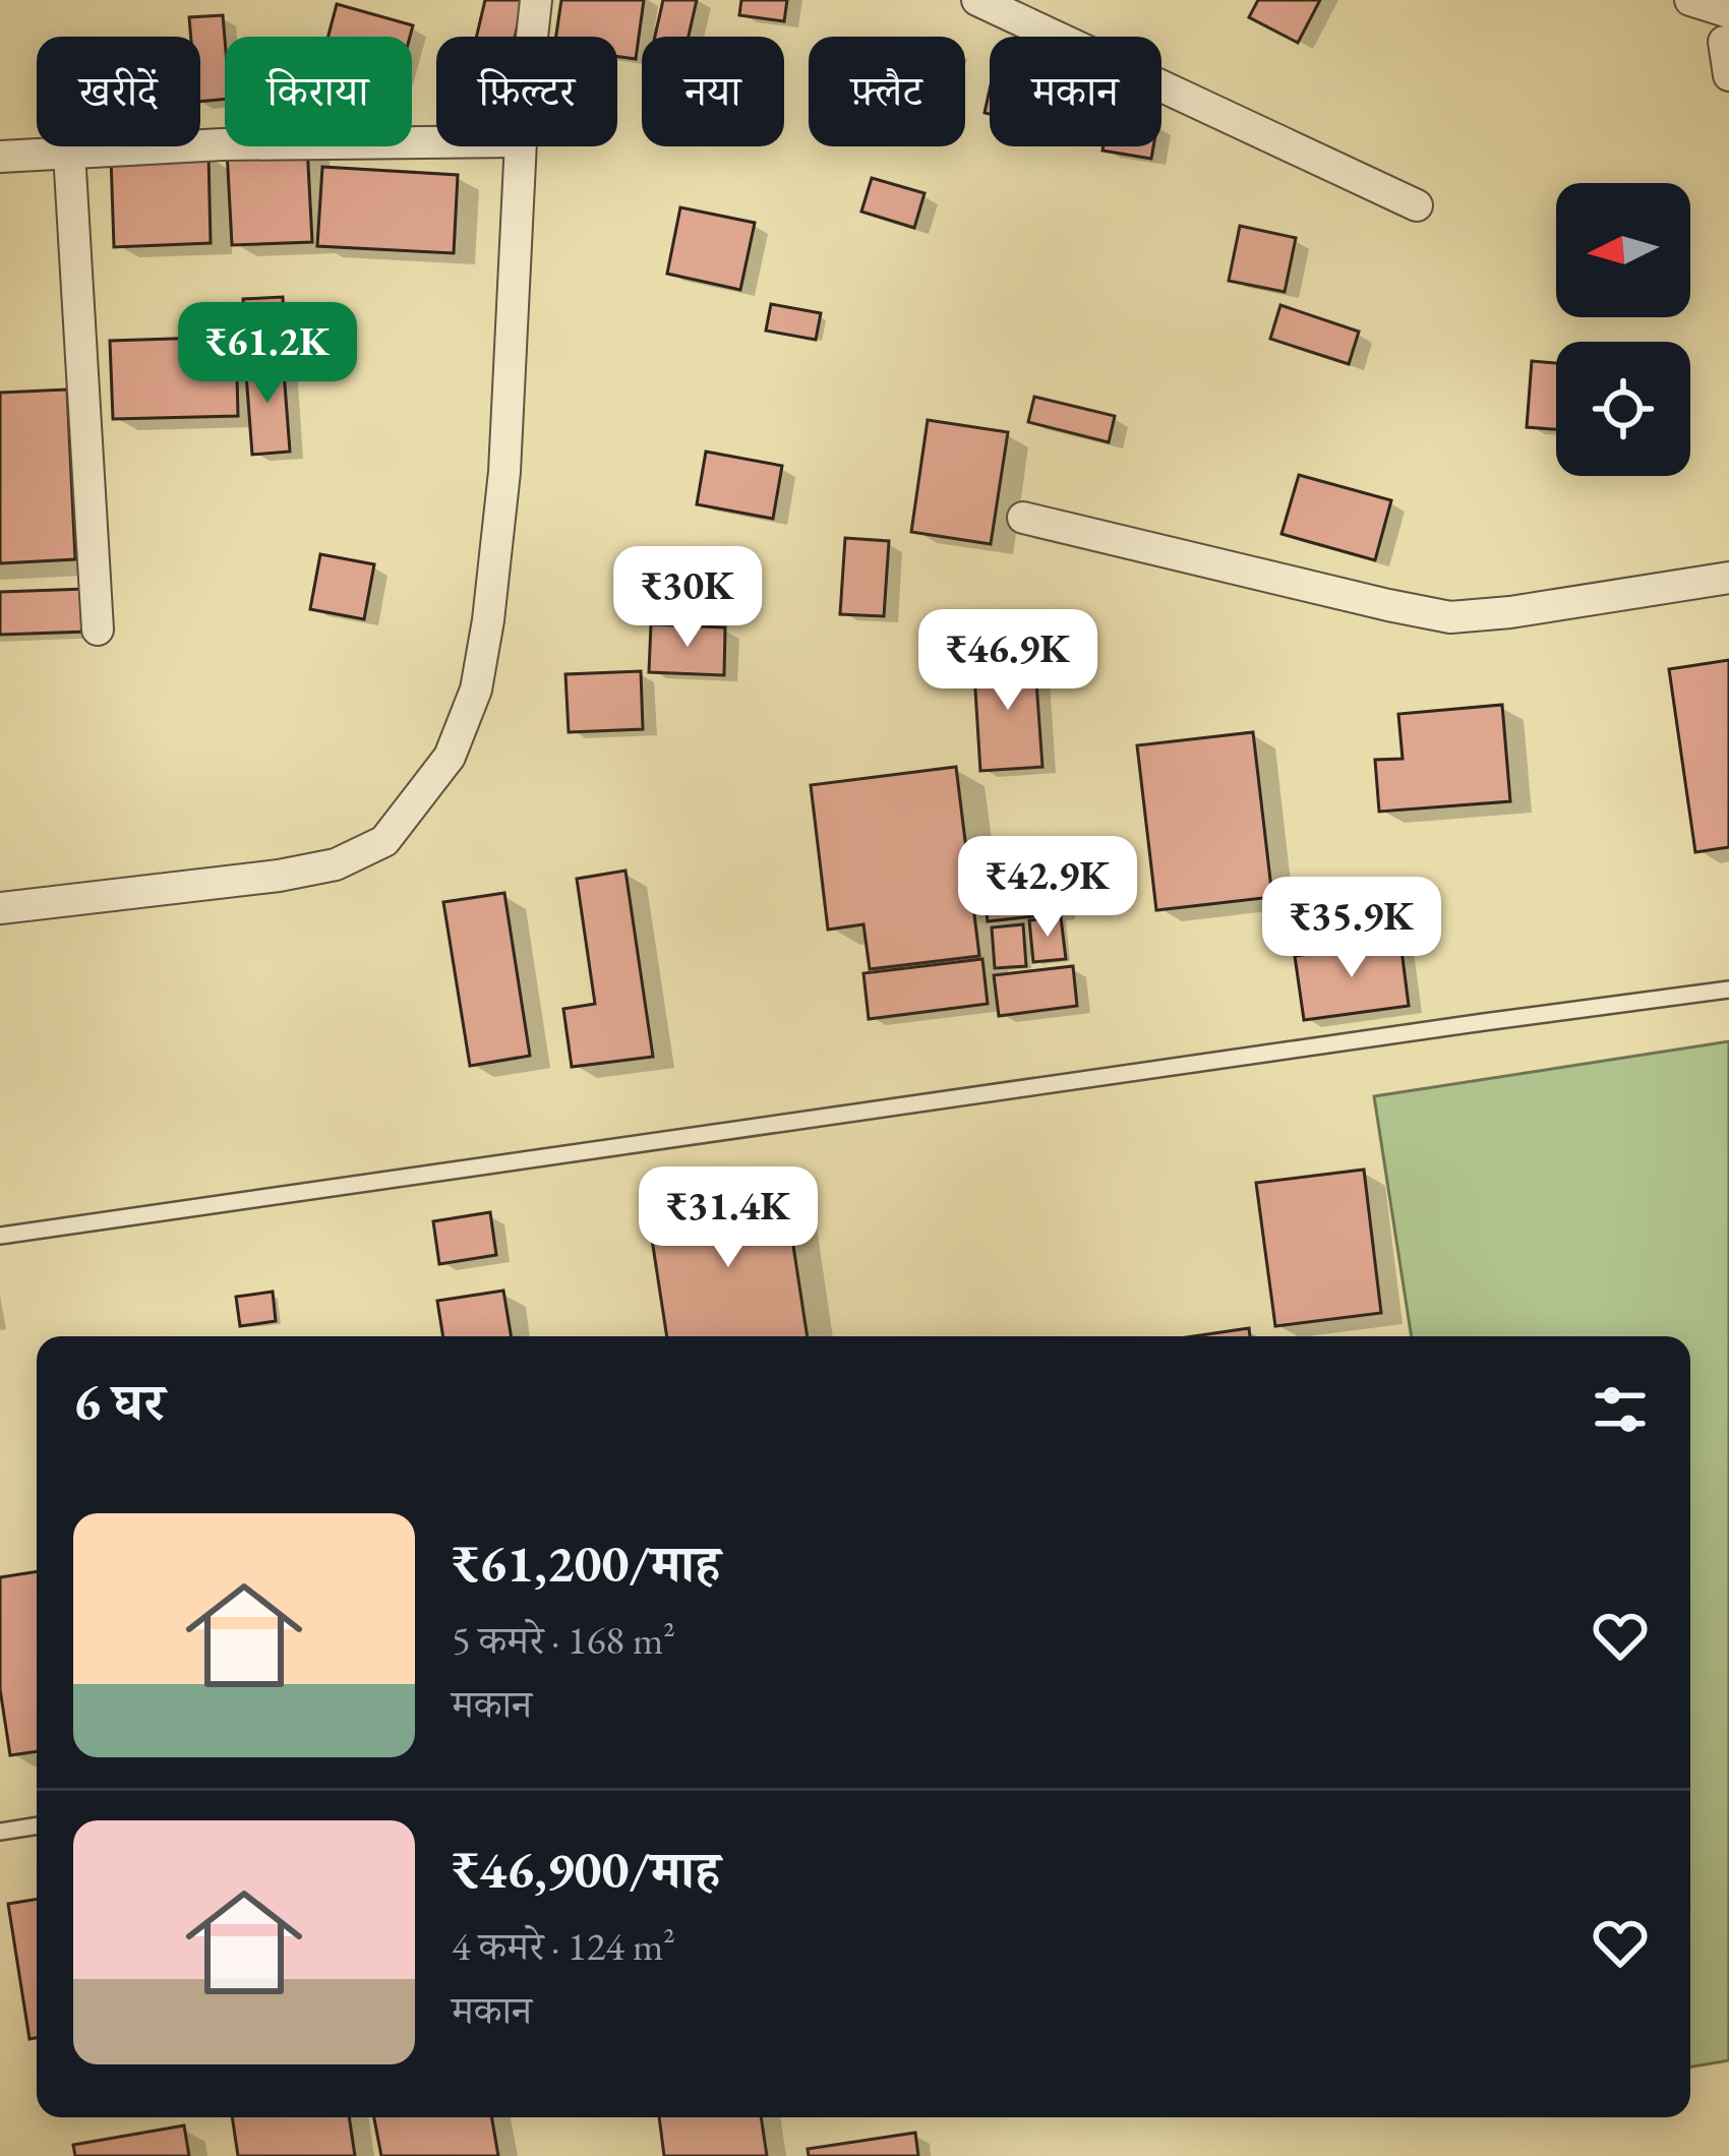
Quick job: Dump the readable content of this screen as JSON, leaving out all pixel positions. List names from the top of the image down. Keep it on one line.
{"north":"left","page":{"chip":["खरीदें","किराया","फ़िल्टर","नया","फ़्लैट","मकान"],"price":["₹61.2K","₹30K","₹46.9K","₹42.9K","₹35.9K","₹31.4K"],"heading":"6 घर","list":[{"name":"₹61,200/माह","note":"5 कमरे · 168 m² · मकान"},{"name":"₹46,900/माह","note":"4 कमरे · 124 m² · मकान"}]}}
